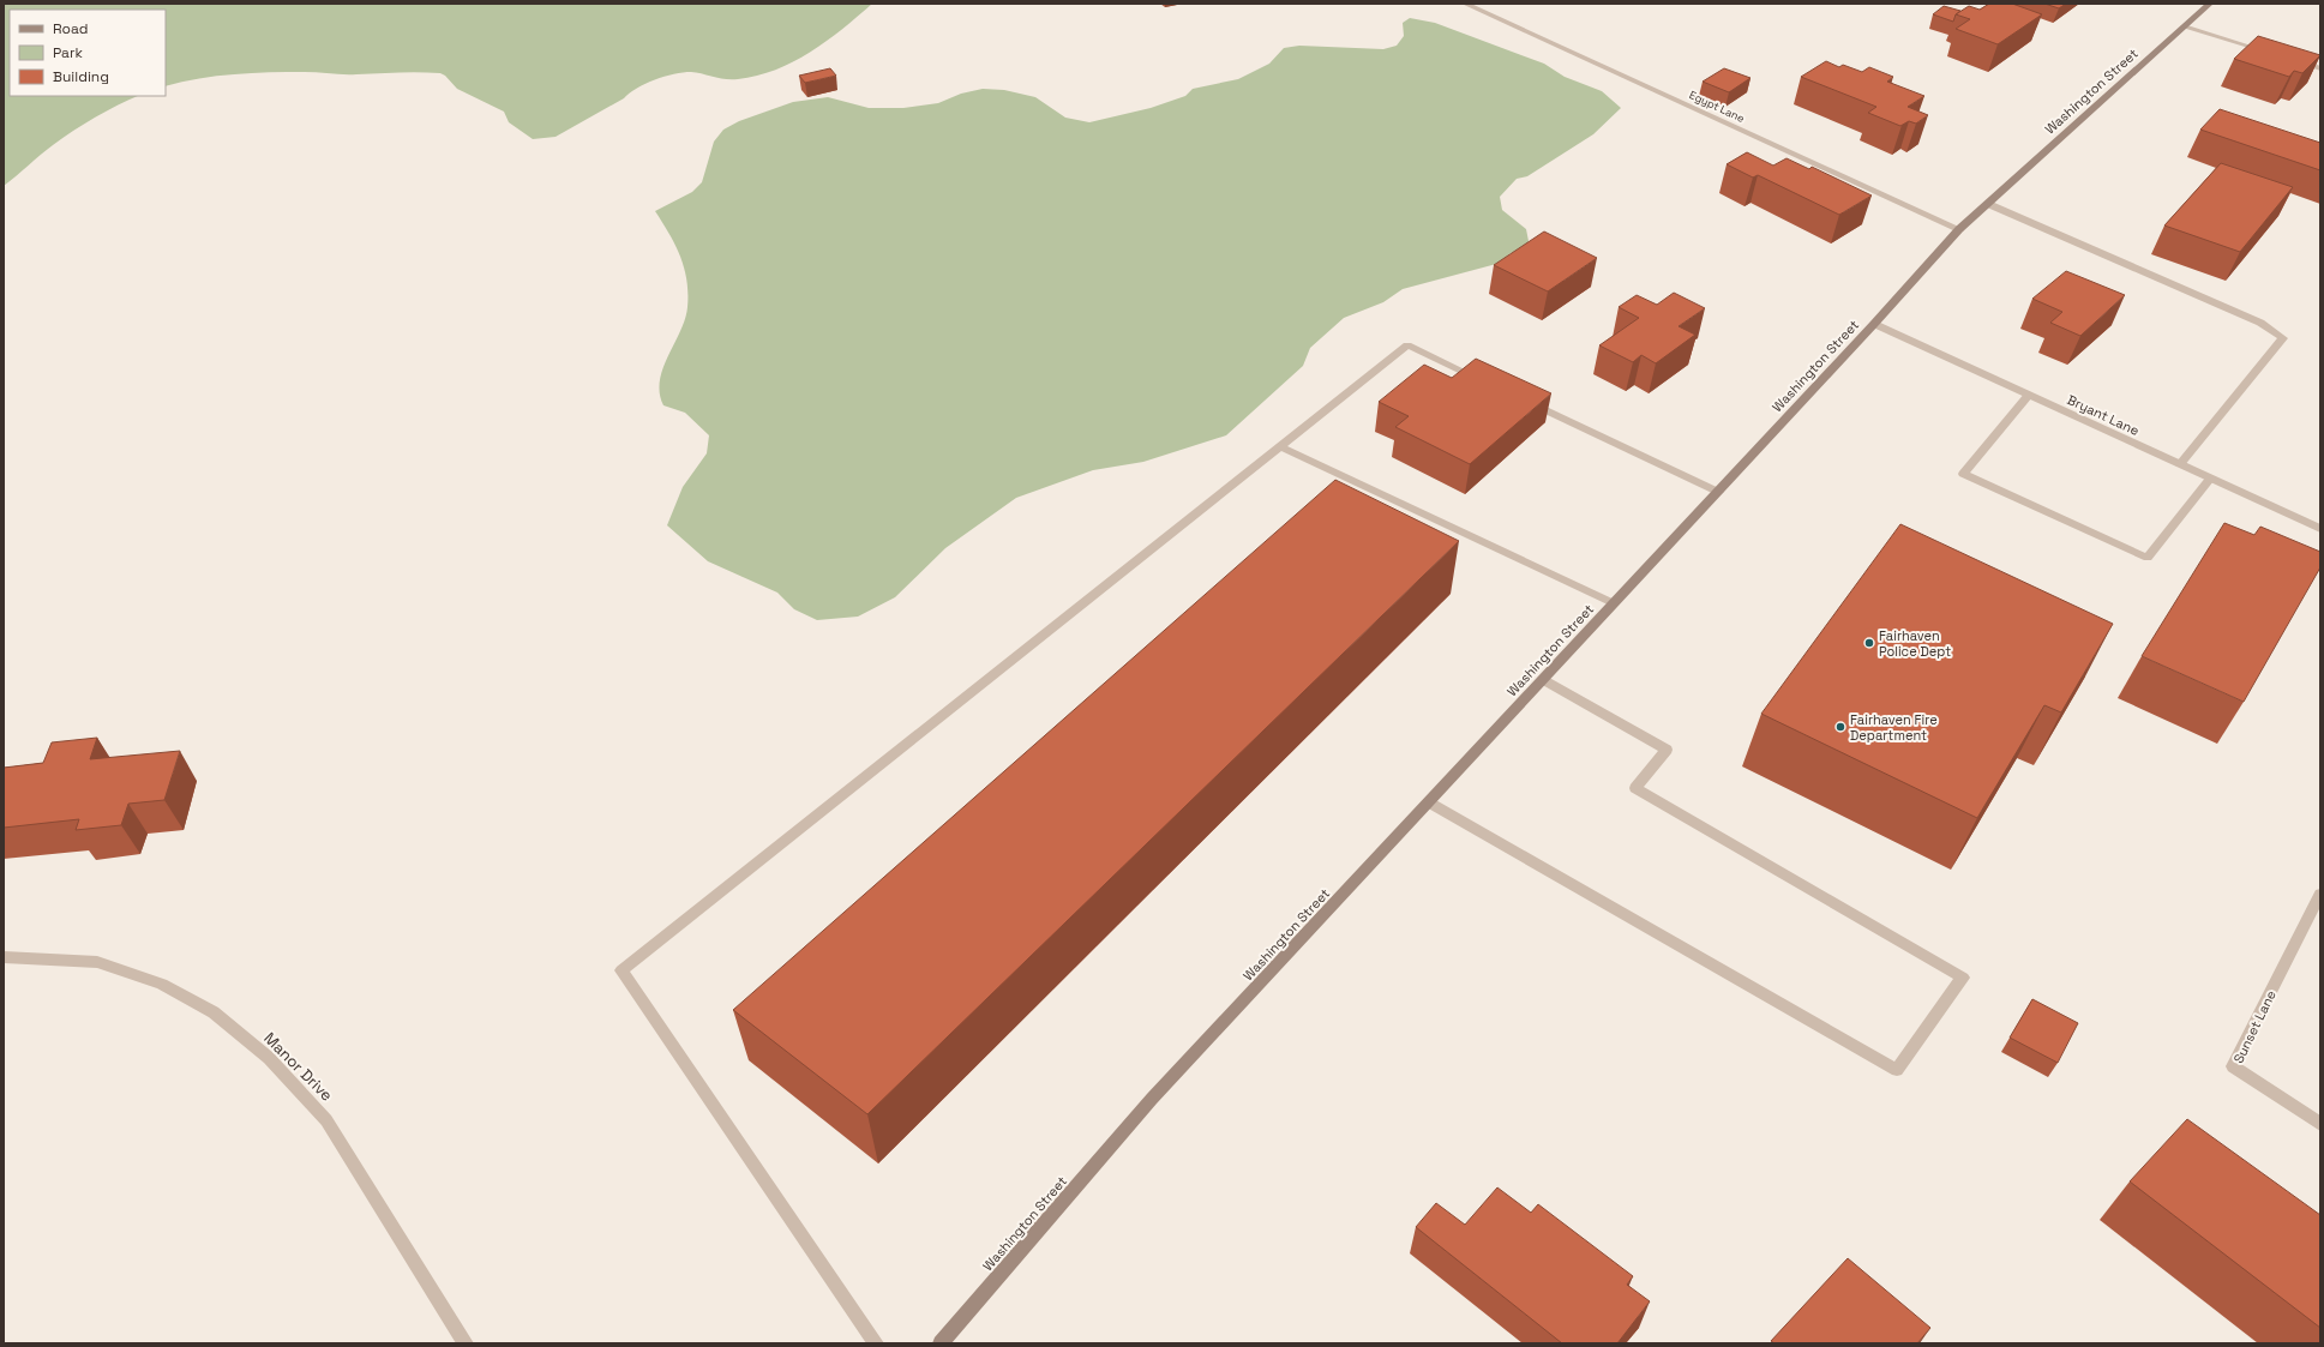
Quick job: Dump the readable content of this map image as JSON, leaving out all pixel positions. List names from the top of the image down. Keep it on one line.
{"streets":{"main road":["Washington Street"],"street":["Egypt Lane","Bryant Lane","Sunset Lane","Manor Drive"]},"crossings":[["Washington Street","Egypt Lane"],["Washington Street","Bryant Lane"]],"places":["Fairhaven Police Dept","Fairhaven Fire Department"],"legend":["Road","Park","Building"]}
